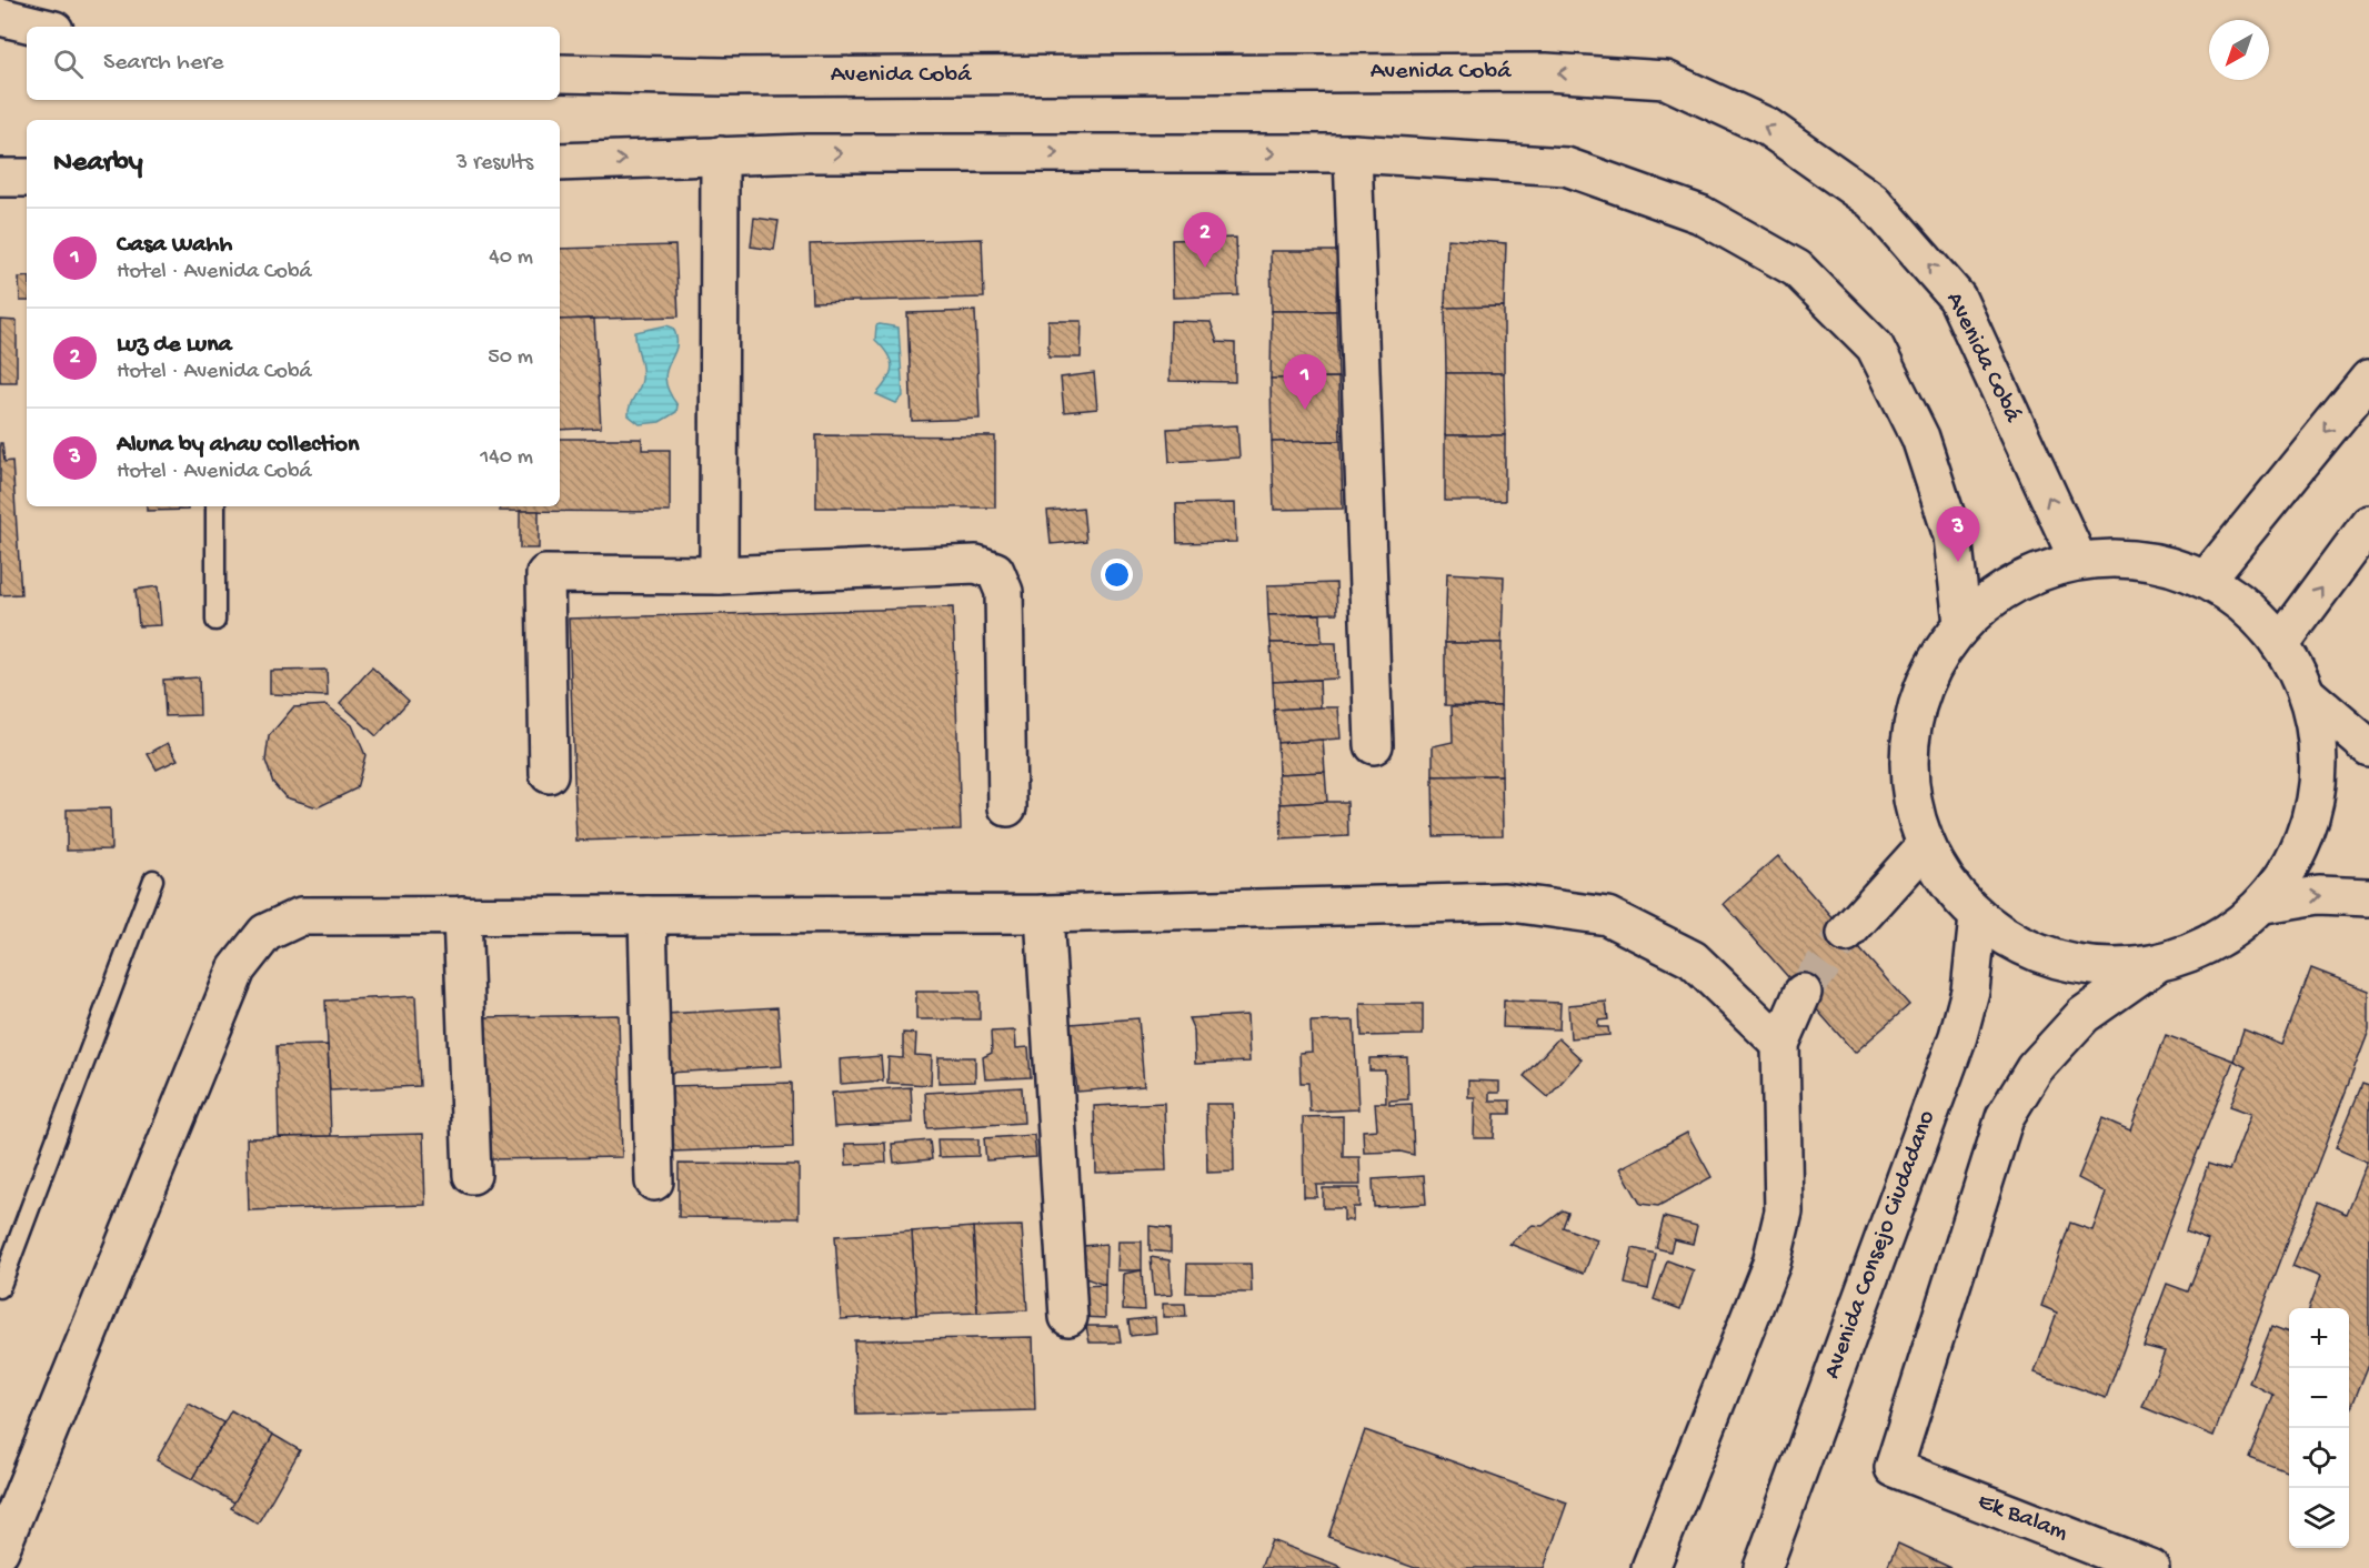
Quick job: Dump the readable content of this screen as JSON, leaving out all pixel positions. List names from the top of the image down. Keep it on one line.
{"streets":{"street":["Avenida Cobá","Avenida Consejo Ciudadano","Ek Balam"]},"north":"bottom left","page":{"search":"Search here","heading":["Nearby","3 results"],"list":[{"mark":"1","name":"Casa Wahh","note":"Hotel · Avenida Cobá","value":"40 m"},{"mark":"2","name":"Luz de Luna","note":"Hotel · Avenida Cobá","value":"50 m"},{"mark":"3","name":"Aluna by ahau collection","note":"Hotel · Avenida Cobá","value":"140 m"}],"pins":["2","1","3"],"map_buttons":["+","−"]}}
